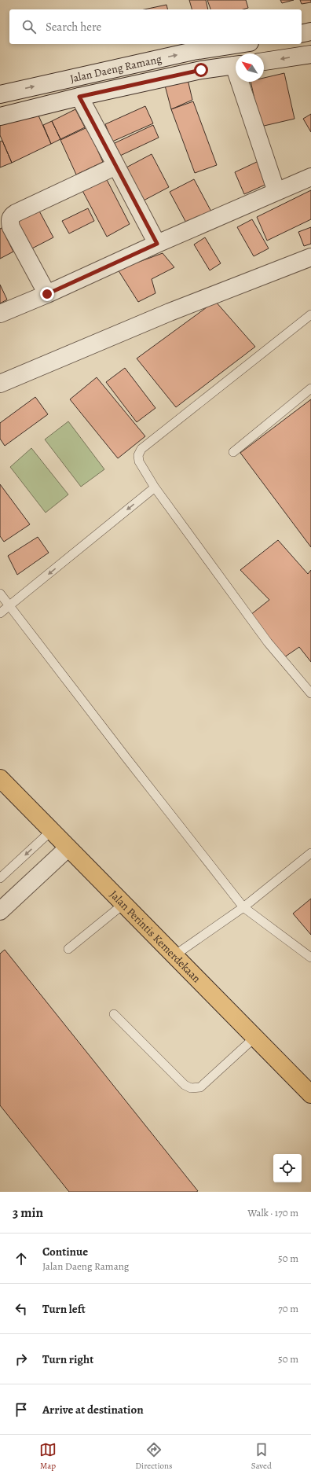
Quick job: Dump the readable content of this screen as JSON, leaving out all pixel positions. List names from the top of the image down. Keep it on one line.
{"streets":{"highway":["Jalan Perintis Kemerdekaan"],"street":["Jalan Daeng Ramang"]},"north":"top left","page":{"search":"Search here","heading":["3 min","Walk · 170 m"],"list":[["Continue","Jalan Daeng Ramang","50 m"],["Turn left","70 m"],["Turn right","50 m"],"Arrive at destination"],"nav":["Map","Directions","Saved"]}}
